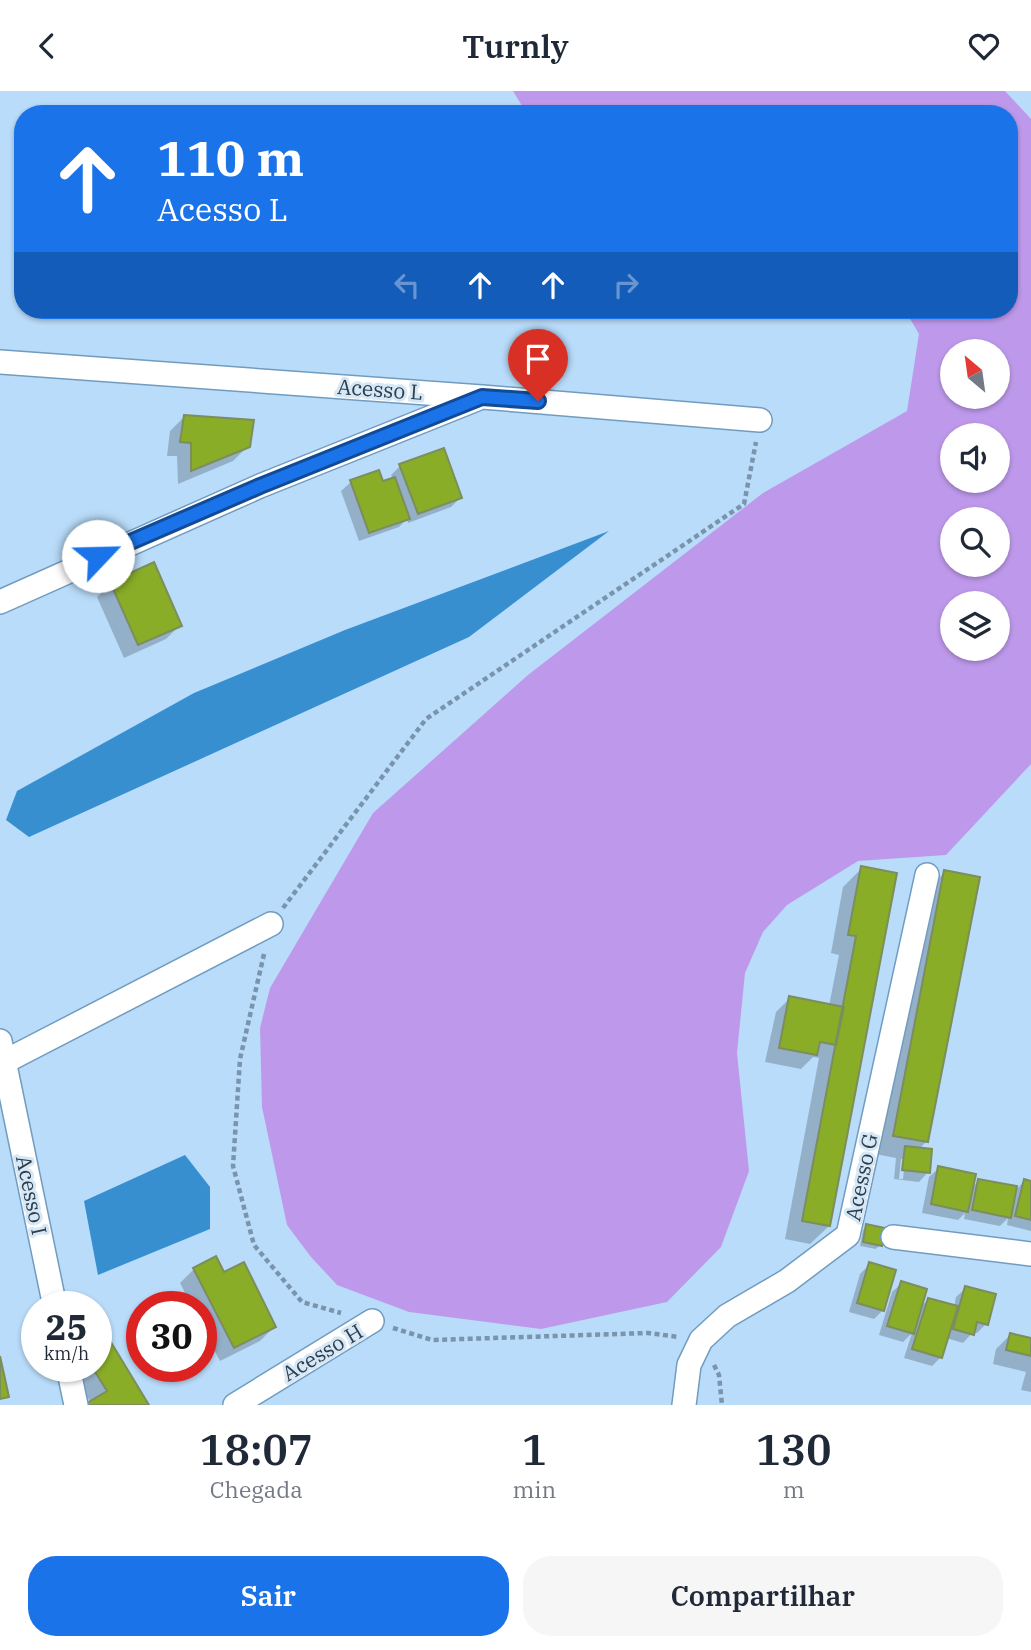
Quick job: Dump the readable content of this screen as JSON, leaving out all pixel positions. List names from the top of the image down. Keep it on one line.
{"streets":{"street":["Acesso L","Acesso G","Acesso I","Acesso H"]},"north":"top left","page":{"header":"Turnly","turn":["110 m","Acesso L"],"speed":"25 km/h","limit":"30","eta":["18:07","Chegada","1","min","130","m"],"buttons":["Sair","Compartilhar"]}}
